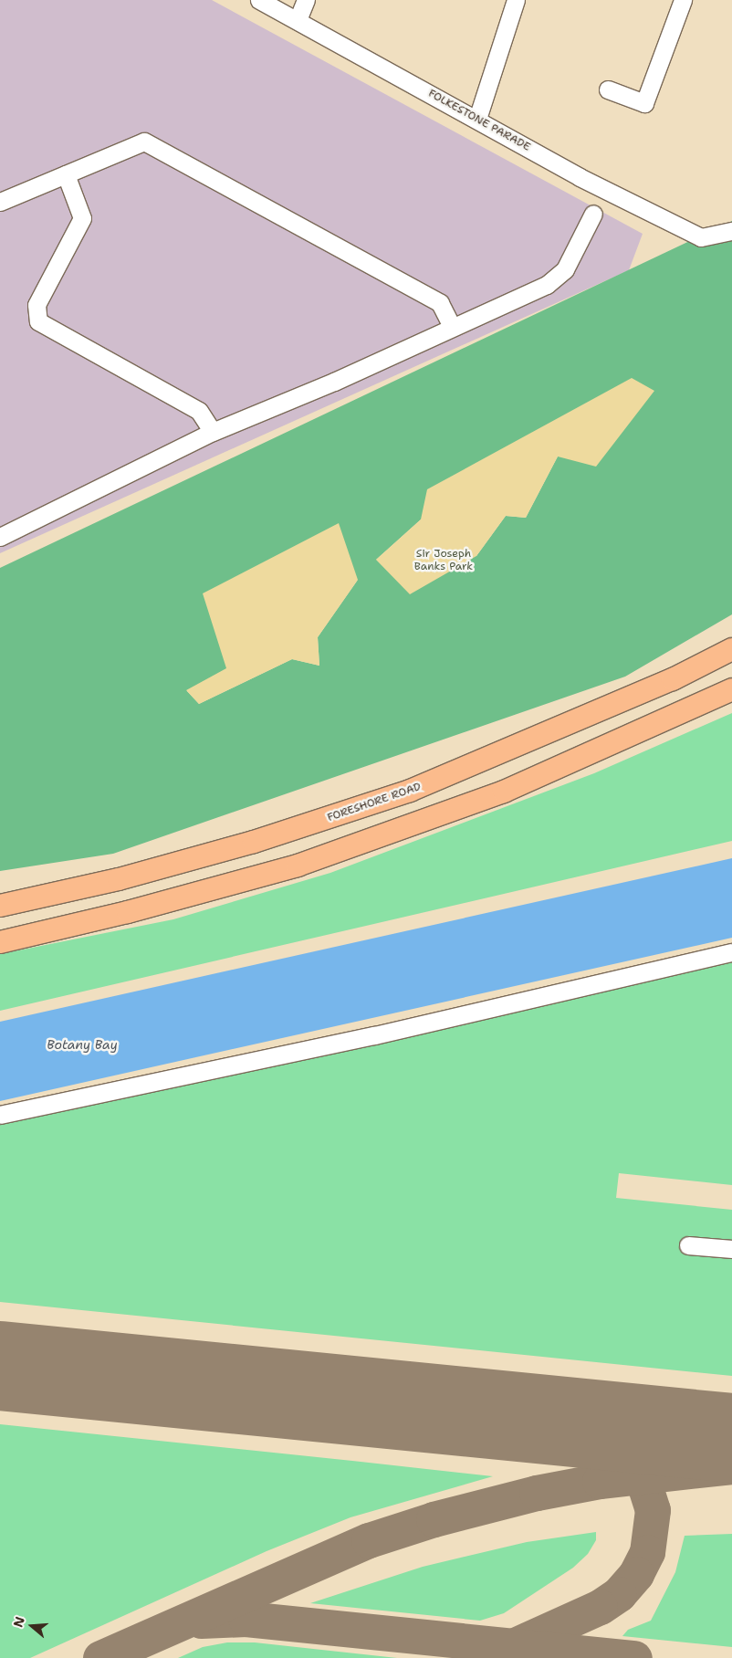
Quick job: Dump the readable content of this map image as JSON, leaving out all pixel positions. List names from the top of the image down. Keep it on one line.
{"streets":{"main road":["FORESHORE ROAD"],"street":["FOLKESTONE PARADE"]},"water":["Botany Bay"],"parks":["Sir Joseph Banks Park"],"north":"left"}
